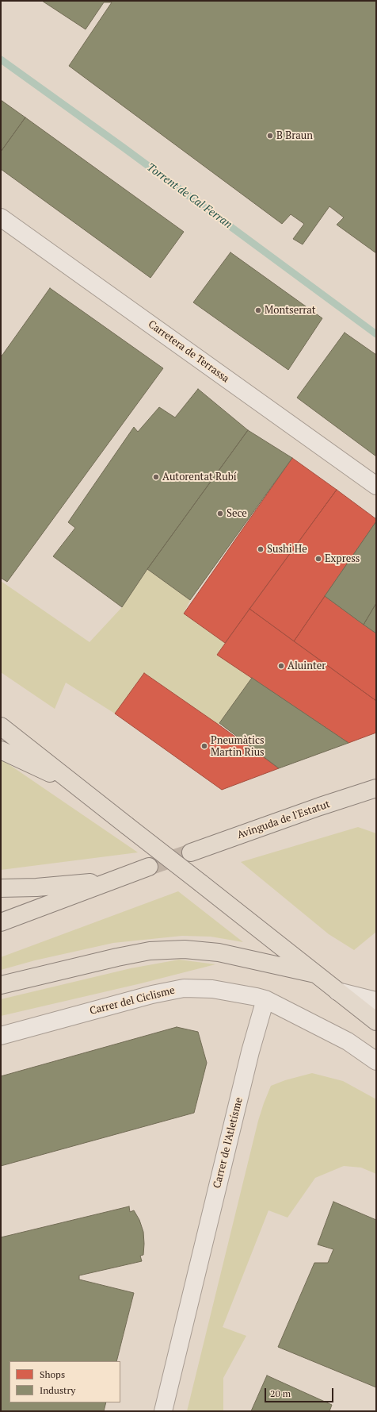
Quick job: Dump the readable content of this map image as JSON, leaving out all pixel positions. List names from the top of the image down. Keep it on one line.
{"streets":{"main road":["Avinguda de l'Estatut"],"street":["Carretera de Terrassa","Carrer del Ciclisme","Carrer de l'Atletísme"]},"crossings":[["Carrer del Ciclisme","Carrer de l'Atletísme"]],"water":["Torrent de Cal Ferran"],"places":["B Braun","Montserrat","Autorentat Rubí","Sece","Sushi He","Express","Aluinter","Pneumàtics Martin Rius"],"legend":["Shops","Industry"],"scale_bar":"20 m"}
